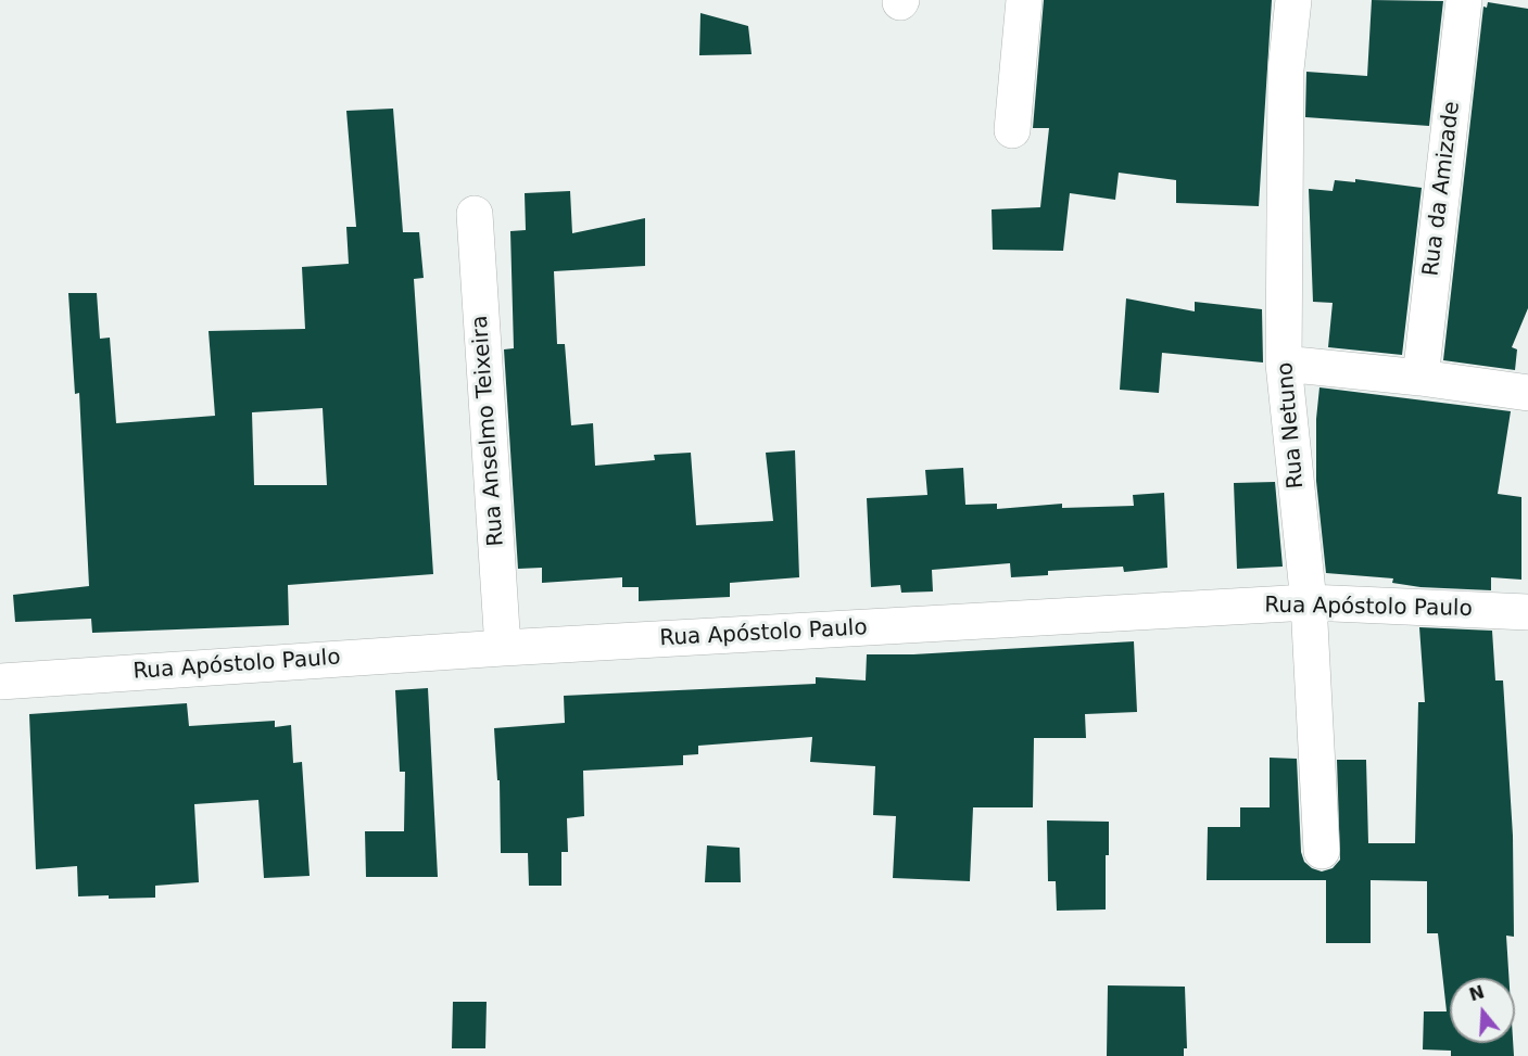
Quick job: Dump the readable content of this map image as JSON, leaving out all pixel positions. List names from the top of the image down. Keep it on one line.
{"streets":{"street":["Rua da Amizade","Rua Netuno","Rua Anselmo Teixeira","Rua Apóstolo Paulo"]},"crossings":[["Rua Netuno","Rua Apóstolo Paulo"],["Rua Anselmo Teixeira","Rua Apóstolo Paulo"]],"north":"top"}
